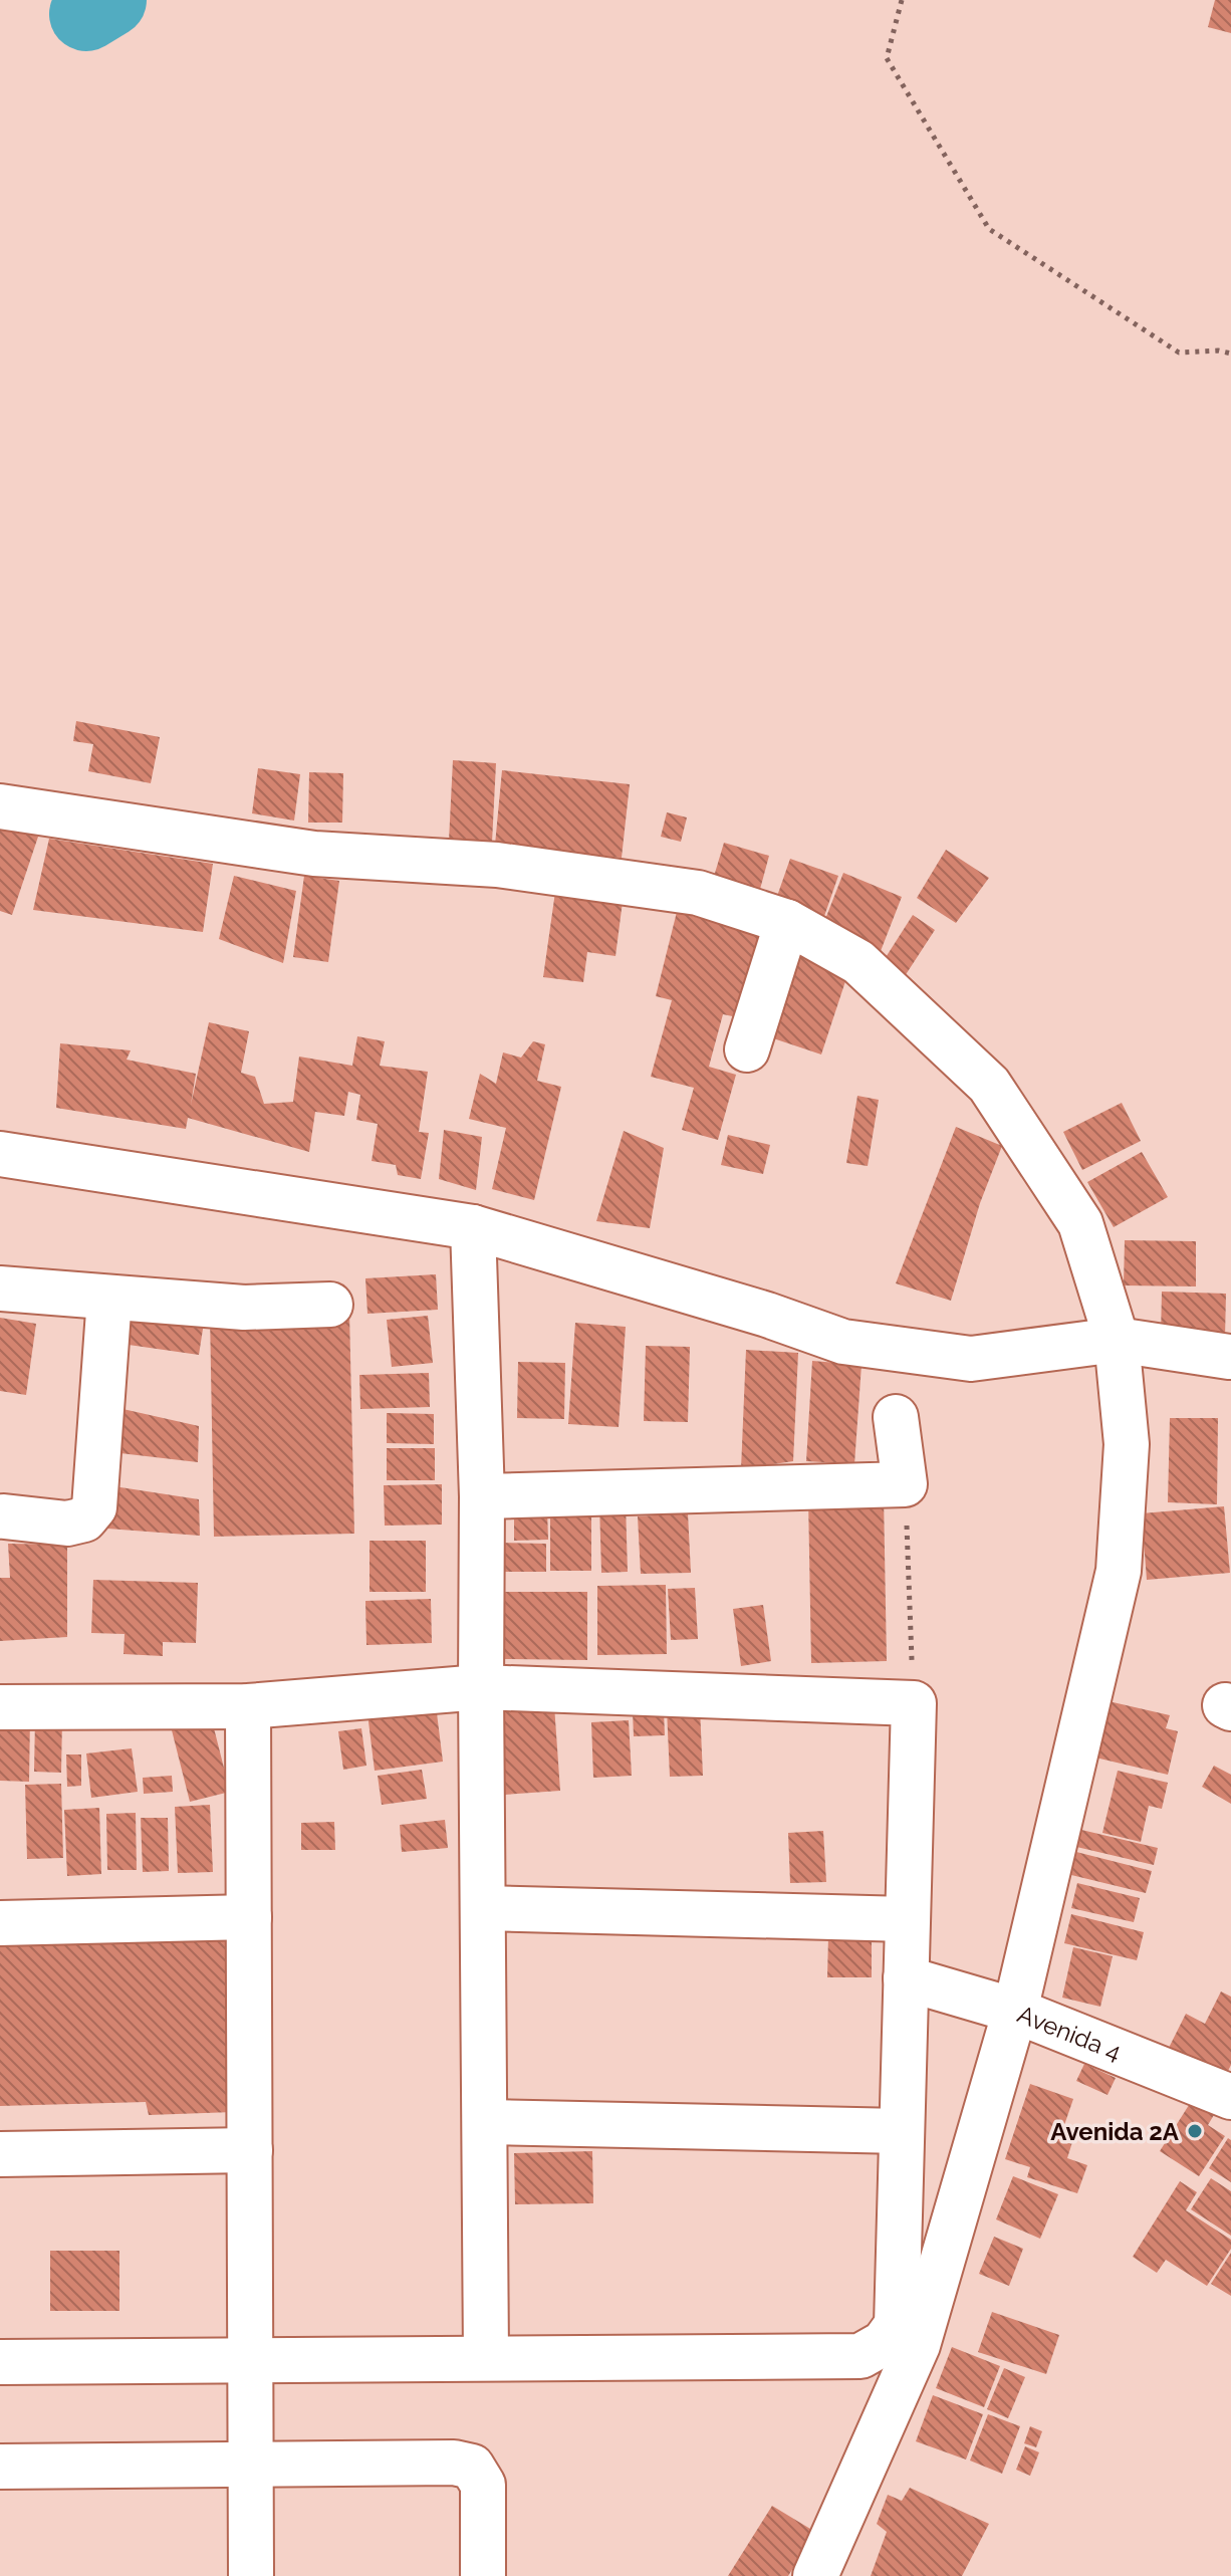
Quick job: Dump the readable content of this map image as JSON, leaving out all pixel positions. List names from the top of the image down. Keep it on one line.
{"streets":{"street":["Avenida 4"]},"places":["Avenida 2A"]}
